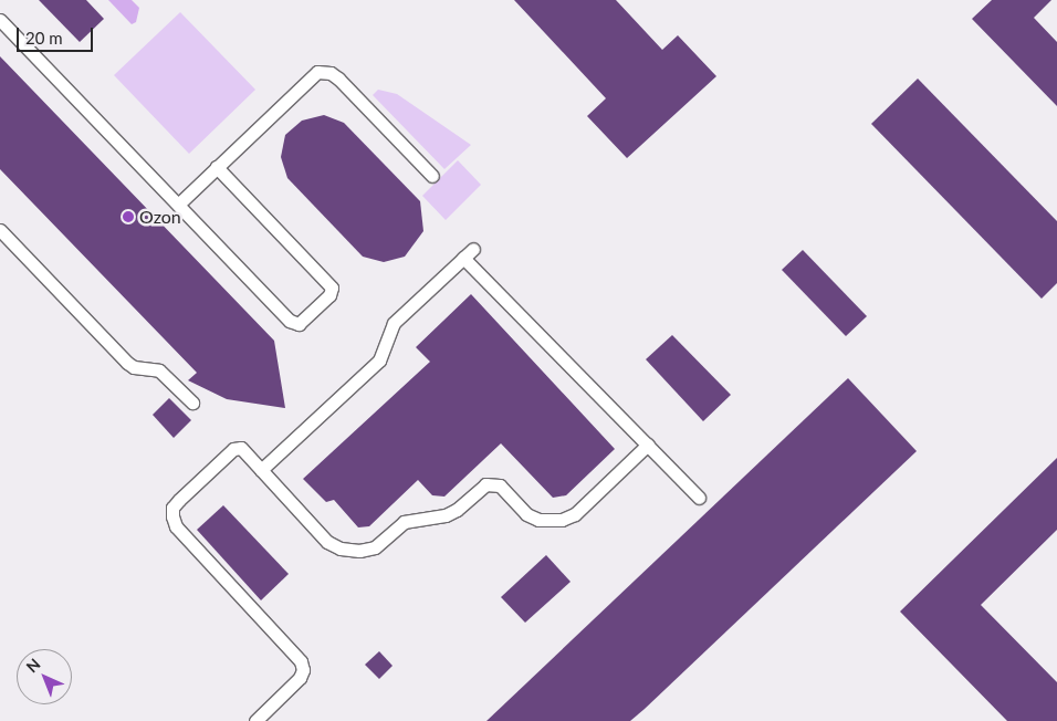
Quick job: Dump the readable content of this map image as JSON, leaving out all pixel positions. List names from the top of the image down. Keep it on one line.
{"places":["Ozon"],"scale_bar":"20 m","north":"top left"}
